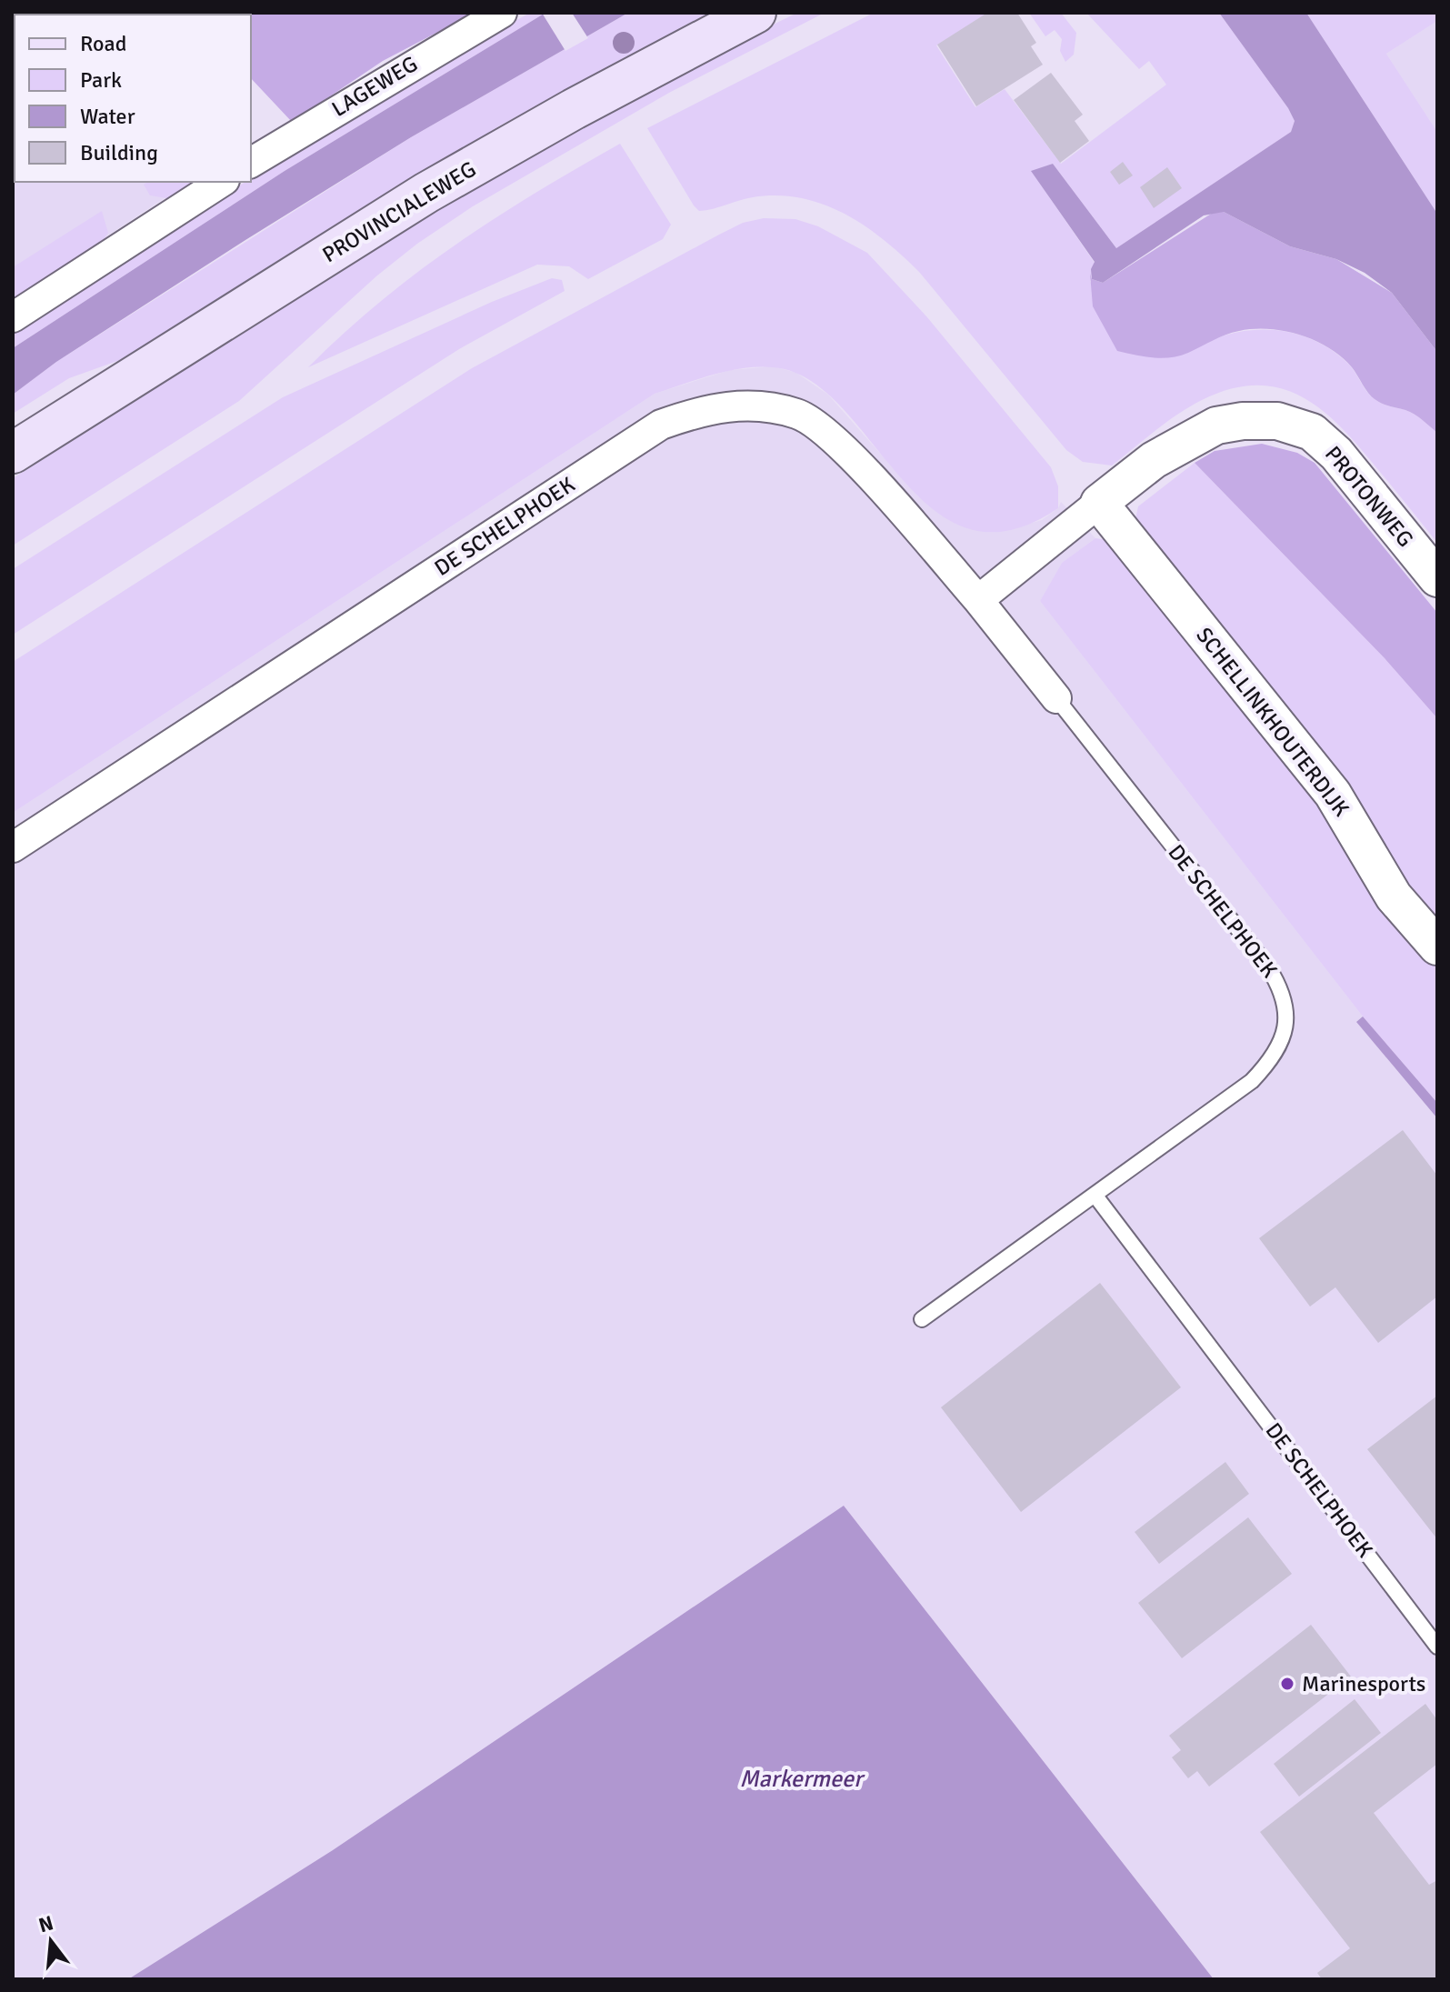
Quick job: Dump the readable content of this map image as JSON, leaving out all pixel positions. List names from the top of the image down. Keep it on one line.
{"streets":{"main road":["PROVINCIALEWEG"],"street":["LAGEWEG","PROTONWEG","DE SCHELPHOEK","SCHELLINKHOUTERDIJK"]},"crossings":[["PROTONWEG","SCHELLINKHOUTERDIJK"]],"water":["Markermeer"],"places":["Marinesports"],"legend":["Road","Park","Water","Building"],"north":"top"}
